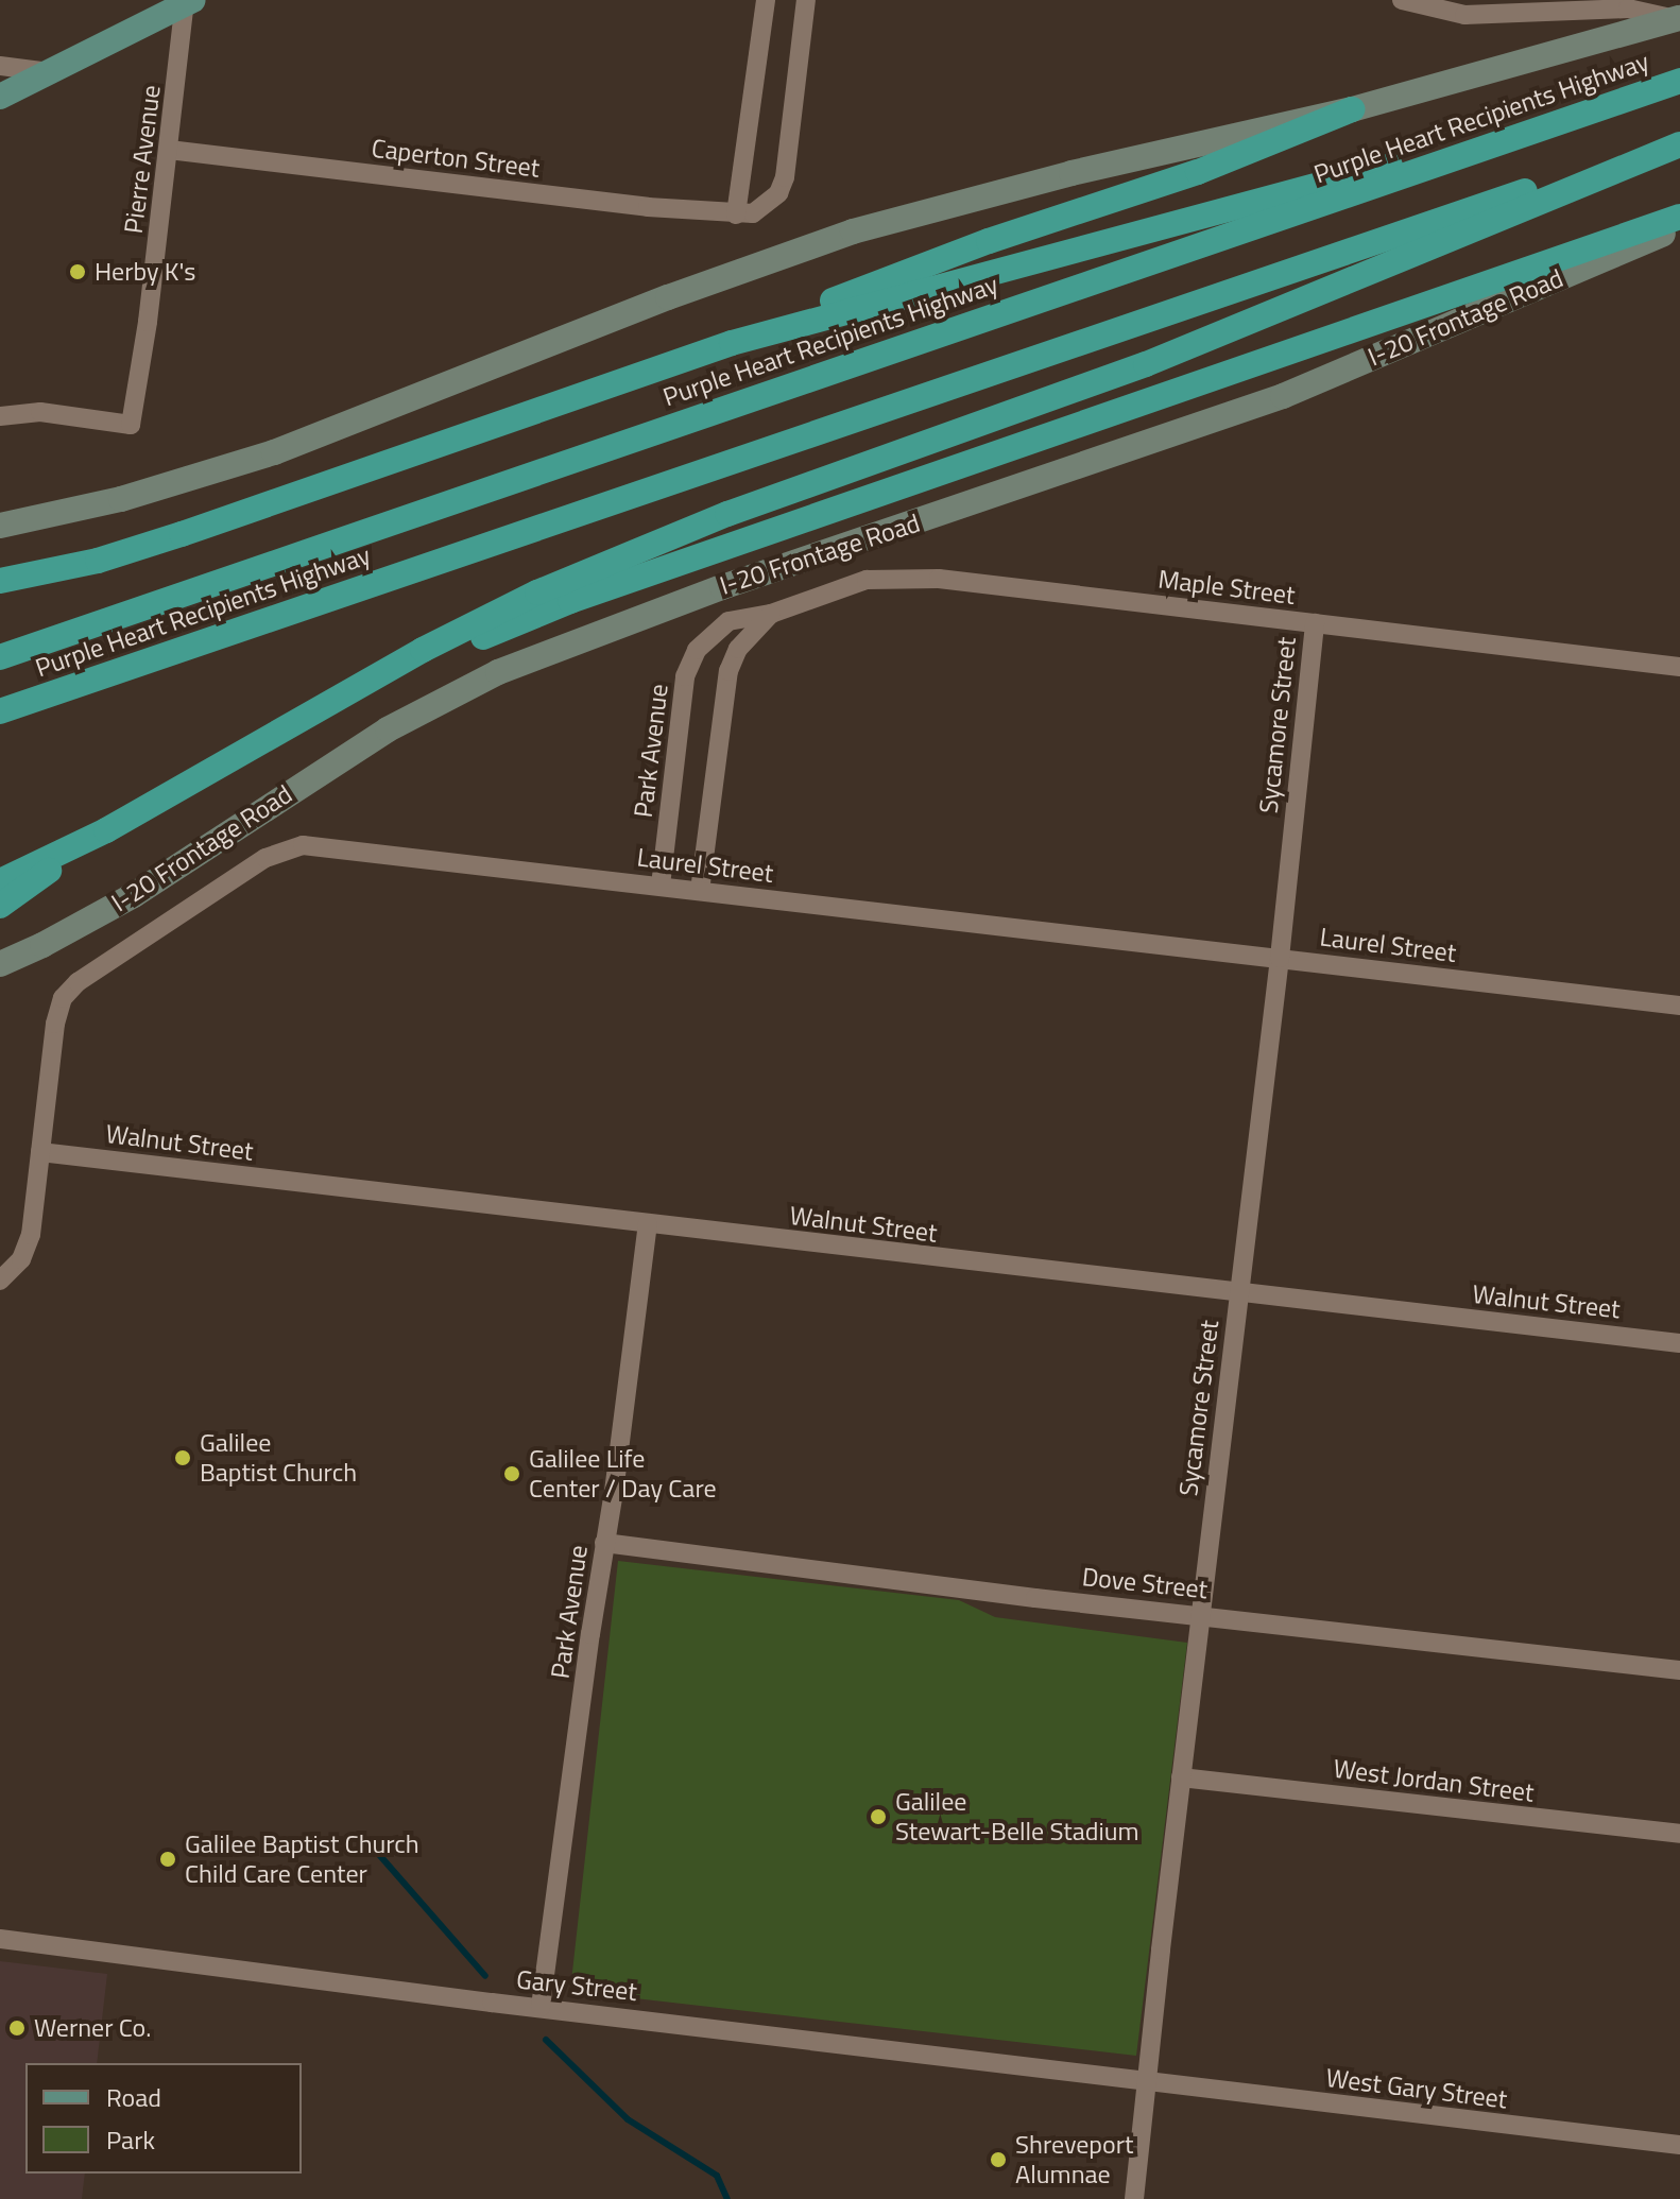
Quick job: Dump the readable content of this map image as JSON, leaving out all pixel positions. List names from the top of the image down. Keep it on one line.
{"streets":{"highway":["Purple Heart Recipients Highway"],"main road":["I-20 Frontage Road"],"street":["Caperton Street","Pierre Avenue","Maple Street","Sycamore Street","Park Avenue","Laurel Street","Walnut Street","Dove Street","West Jordan Street","Gary Street","West Gary Street"]},"crossings":[["Caperton Street","Pierre Avenue"],["Maple Street","Sycamore Street"],["Maple Street","Park Avenue"],["Sycamore Street","Laurel Street"],["Sycamore Street","Walnut Street"],["Sycamore Street","Dove Street"],["Sycamore Street","West Jordan Street"],["Sycamore Street","Gary Street"],["Sycamore Street","West Gary Street"],["Park Avenue","Laurel Street"],["Park Avenue","Walnut Street"],["Park Avenue","Dove Street"],["Park Avenue","Gary Street"],["Laurel Street","Walnut Street"],["Gary Street","West Gary Street"]],"places":["Herby K's","Galilee Baptist Church","Galilee Life Center / Day Care","Galilee Stewart-Belle Stadium","Galilee Baptist Church Child Care Center","Werner Co.","Shreveport Alumnae"],"legend":["Road","Park"]}
